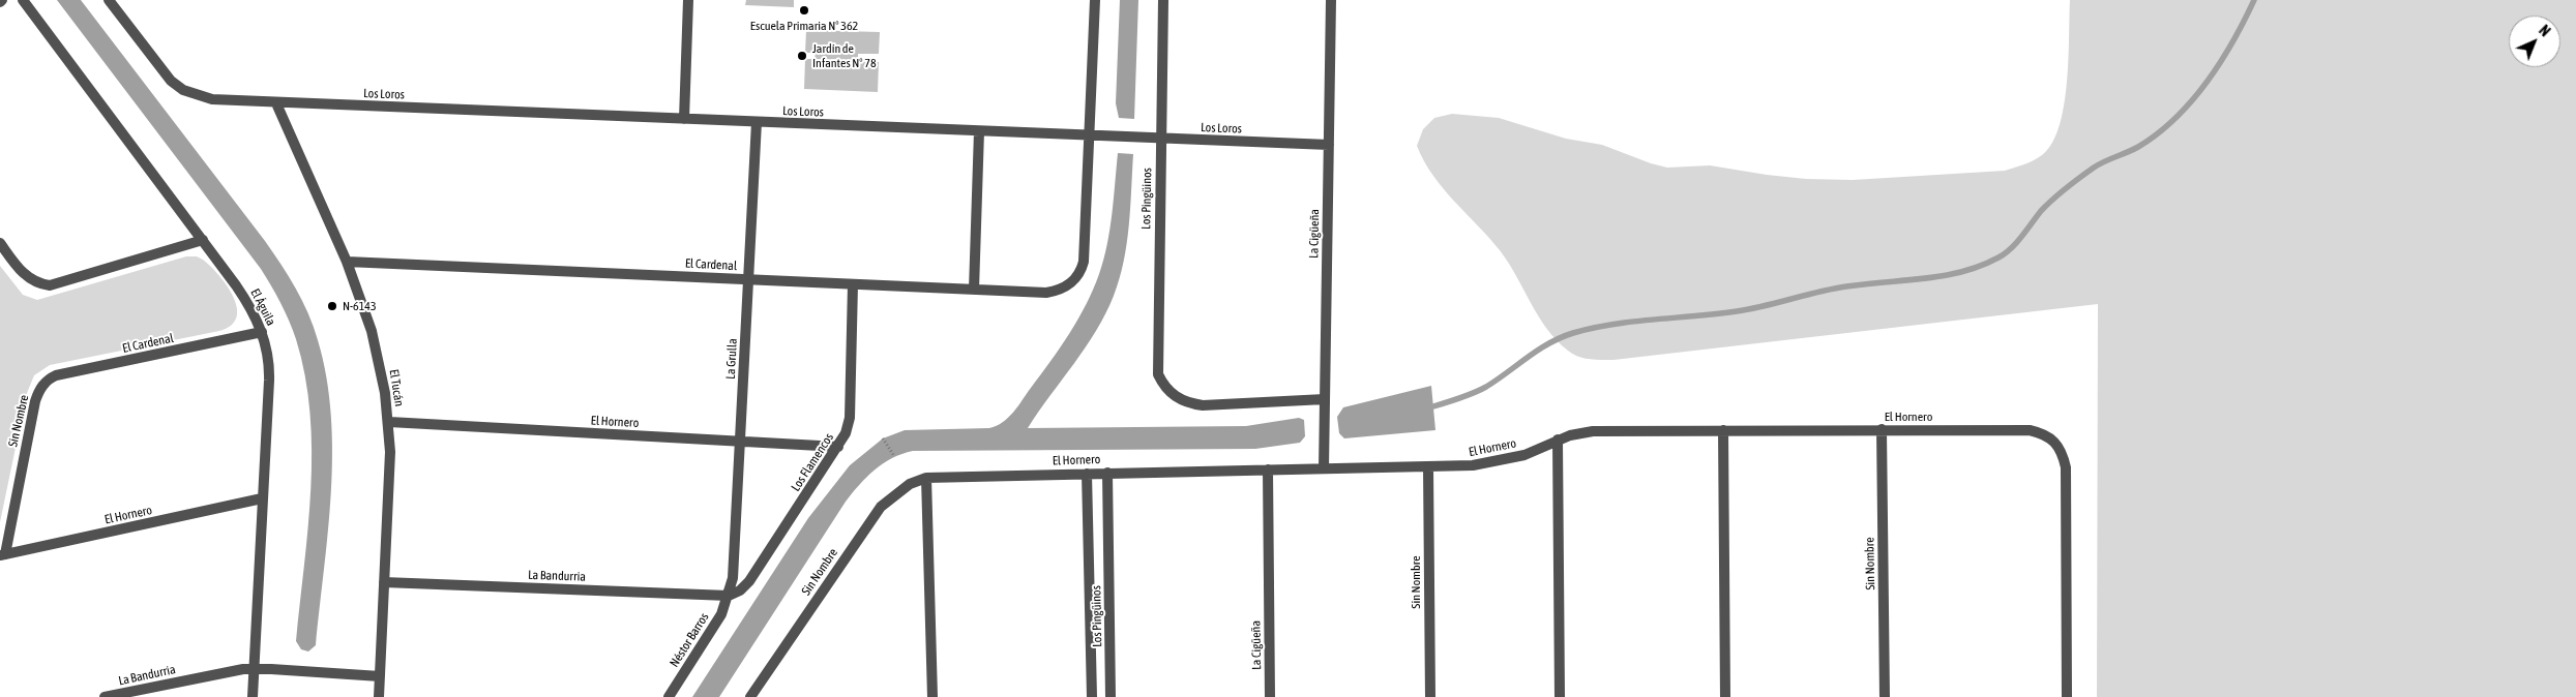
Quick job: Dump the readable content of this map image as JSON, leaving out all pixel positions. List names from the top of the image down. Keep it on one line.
{"streets":{"street":["Los Loros","Los Pingüinos","La Cigüeña","El Cardenal","El Águila","La Grulla","El Tucán","El Hornero","Sin Nombre","Los Flamencos","La Bandurria","Néstor Barros"]},"crossings":[["Los Loros","Los Pingüinos"],["Los Loros","La Cigüeña"],["Los Loros","El Cardenal"],["Los Loros","La Grulla"],["Los Loros","El Tucán"],["Los Pingüinos","La Cigüeña"],["Los Pingüinos","El Hornero"],["La Cigüeña","El Hornero"],["El Cardenal","El Águila"],["El Cardenal","La Grulla"],["El Cardenal","El Tucán"],["El Cardenal","Sin Nombre"],["El Cardenal","Los Flamencos"],["El Águila","El Hornero"],["El Águila","La Bandurria"],["La Grulla","El Hornero"],["La Grulla","Los Flamencos"],["La Grulla","La Bandurria"],["La Grulla","Néstor Barros"],["El Tucán","El Hornero"],["El Tucán","La Bandurria"],["El Hornero","Sin Nombre"],["El Hornero","Los Flamencos"],["Los Flamencos","La Bandurria"],["Los Flamencos","Néstor Barros"],["La Bandurria","Néstor Barros"]],"places":["Escuela Primaria N° 362","Jardín de Infantes N° 78","N-6143"],"north":"top right"}
